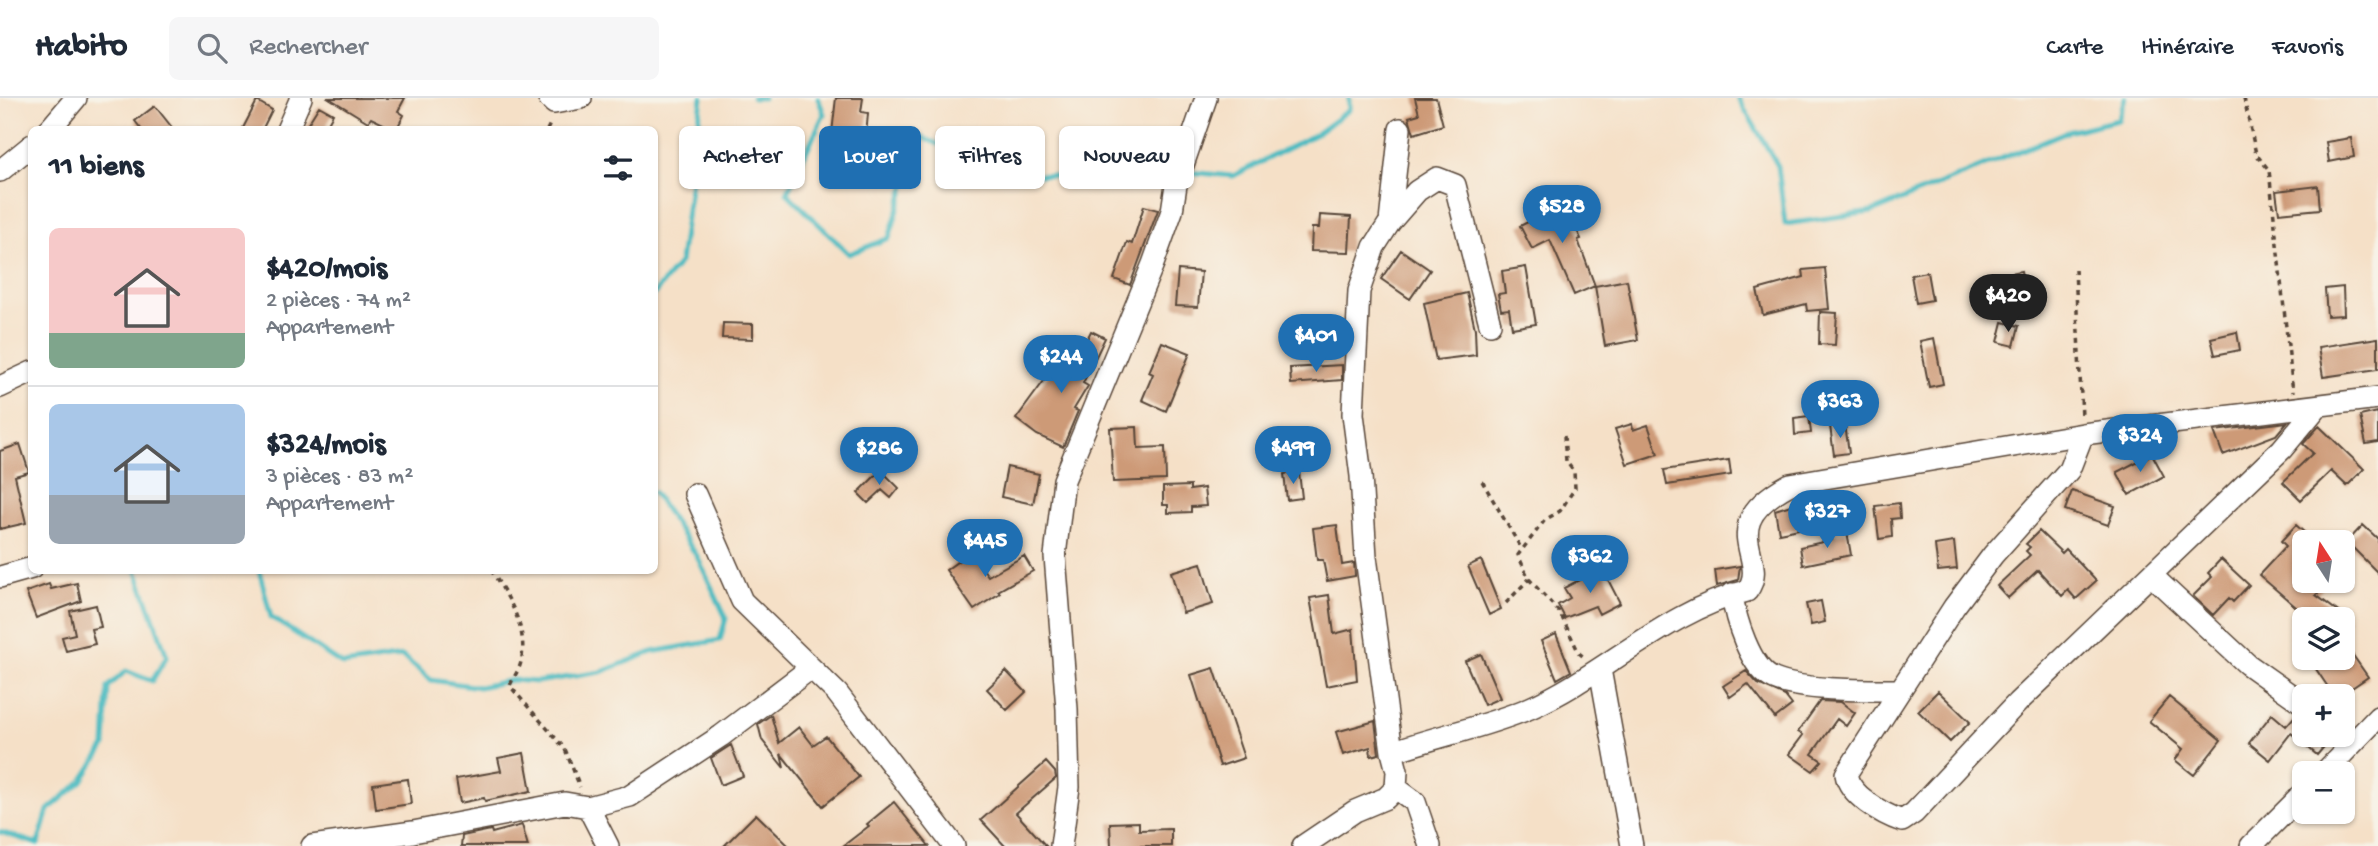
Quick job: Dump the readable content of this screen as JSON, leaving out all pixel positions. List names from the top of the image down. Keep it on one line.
{"north":"top","page":{"header":"Habito","search":"Rechercher","nav":["Carte","Itinéraire","Favoris"],"chip":["Acheter","Louer","Filtres","Nouveau"],"heading":"11 biens","price":["$528","$420","$401","$244","$363","$324","$499","$286","$327","$445","$362"],"list":[{"name":"$420/mois","note":"2 pièces · 74 m² · Appartement"},{"name":"$324/mois","note":"3 pièces · 83 m² · Appartement"}],"map_buttons":["+","−"]}}
